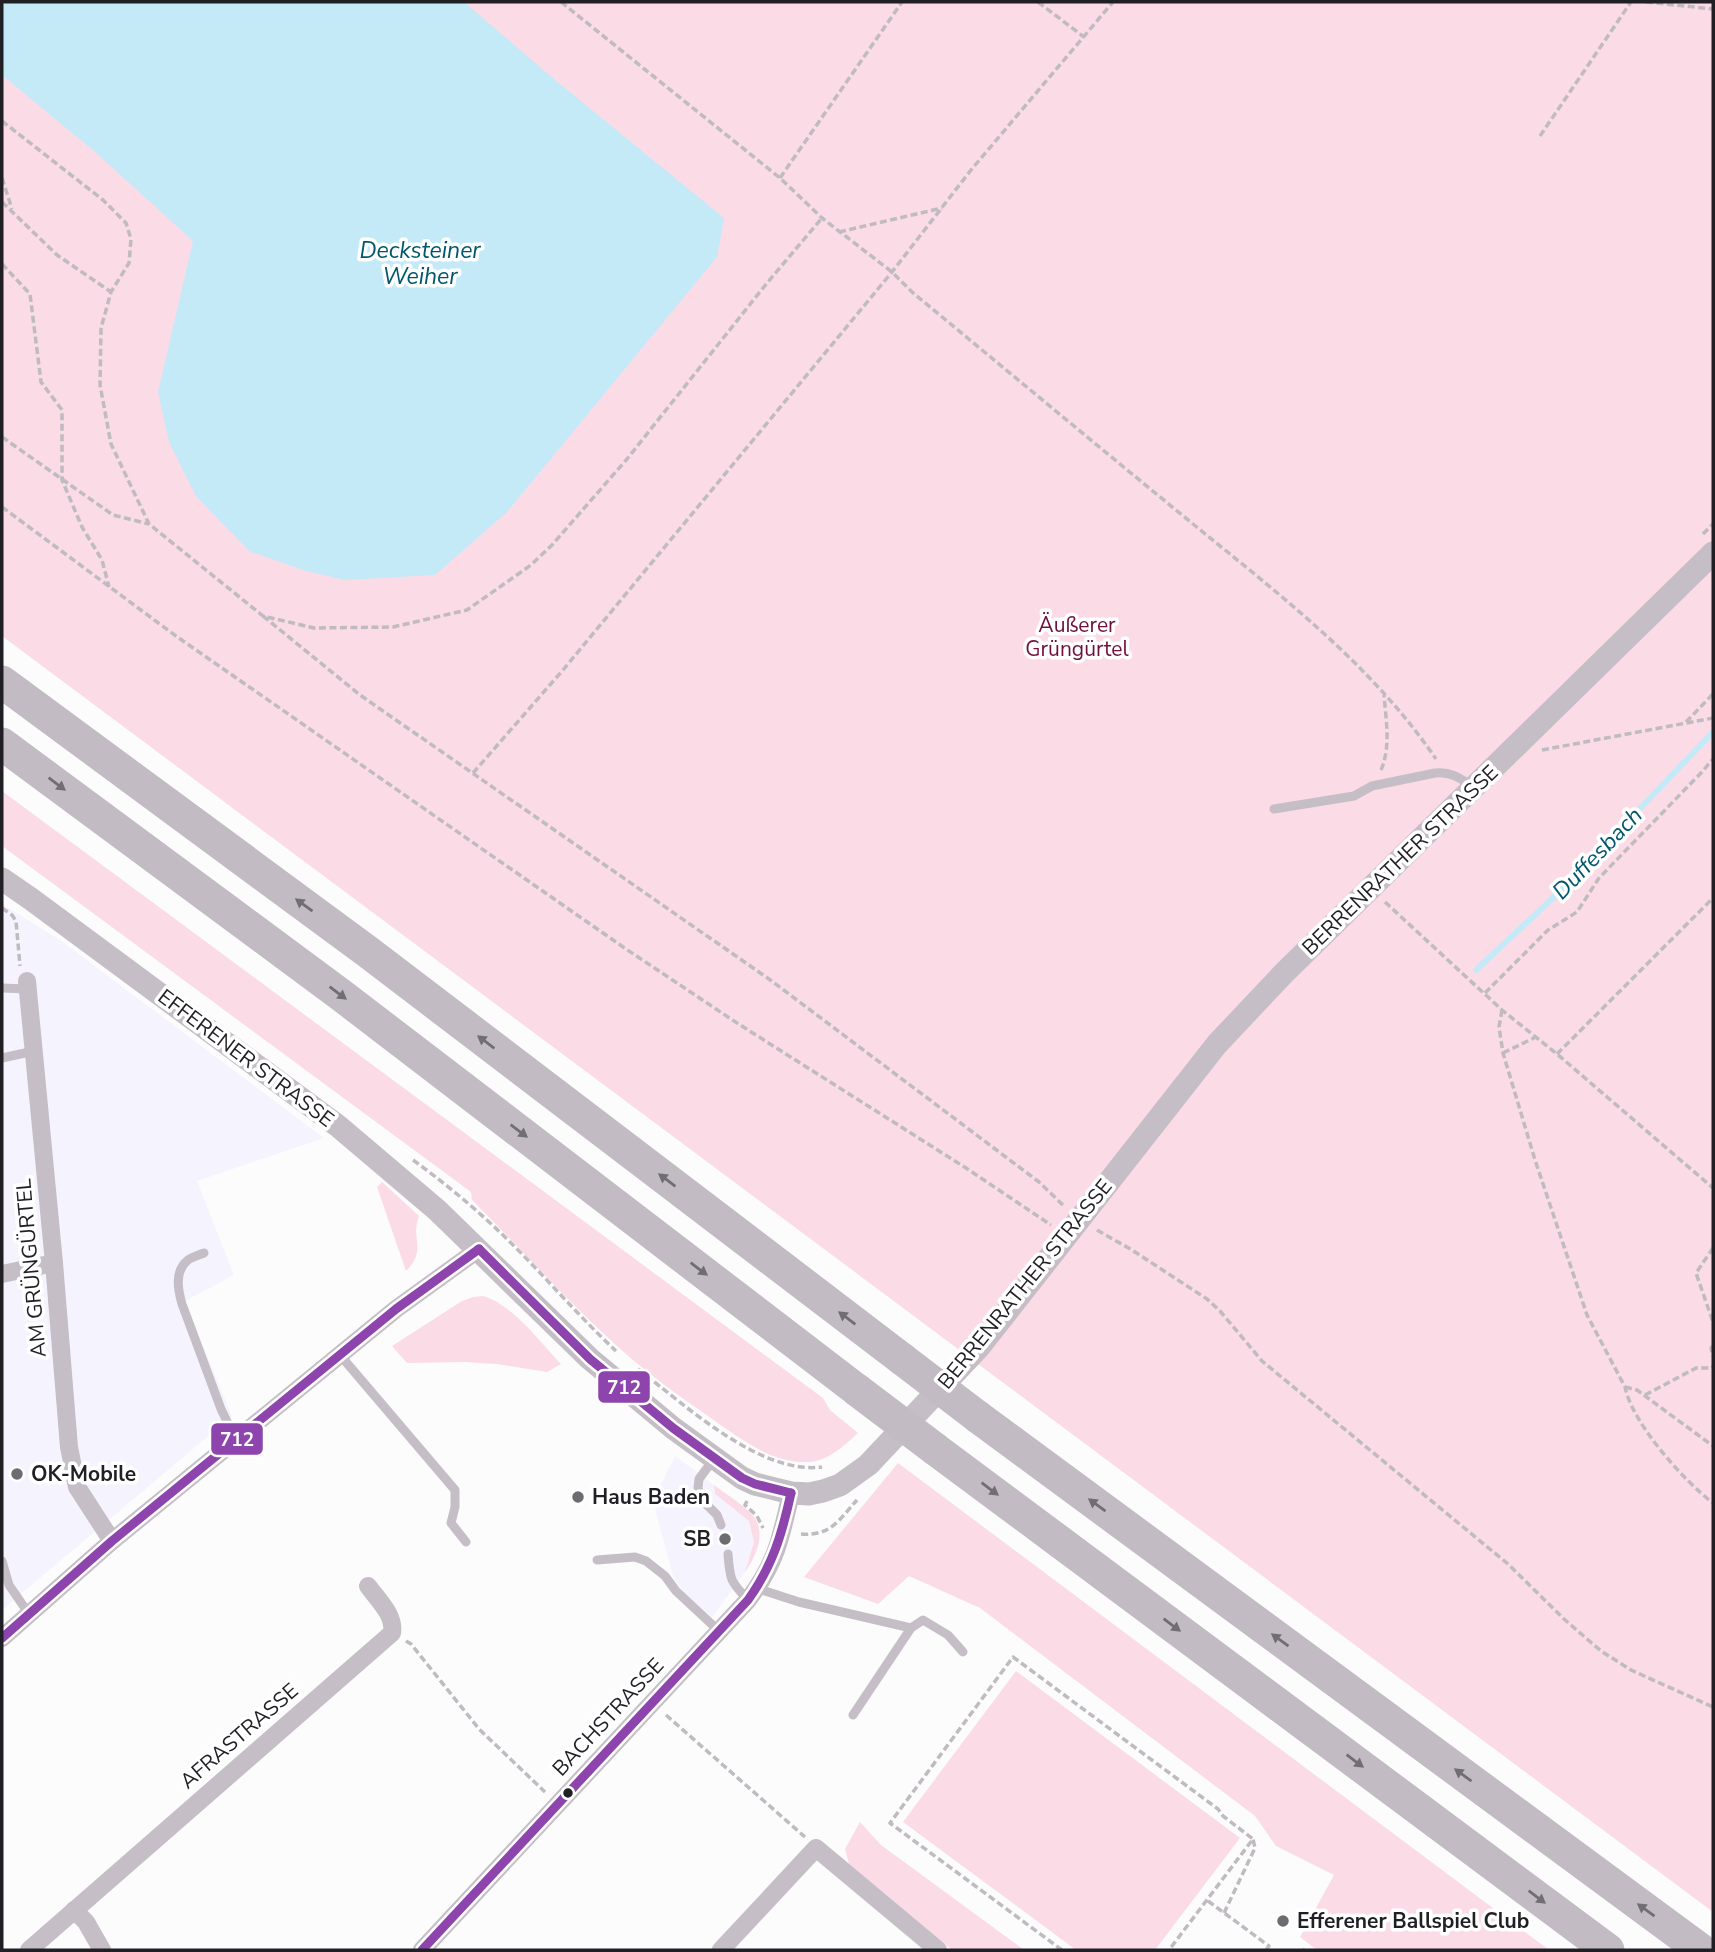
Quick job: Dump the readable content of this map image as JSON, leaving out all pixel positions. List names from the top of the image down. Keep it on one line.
{"streets":{"street":["BERRENRATHER STRASSE","EFFERENER STRASSE","AM GRÜNGÜRTEL","BACHSTRASSE","AFRASTRASSE"]},"crossings":[["BERRENRATHER STRASSE","EFFERENER STRASSE"],["BERRENRATHER STRASSE","BACHSTRASSE"]],"water":["Decksteiner Weiher","Duffesbach"],"parks":["Äußerer Grüngürtel"],"places":["OK-Mobile","Haus Baden","SB","Efferener Ballspiel Club"],"lines":["transit line 712"]}
